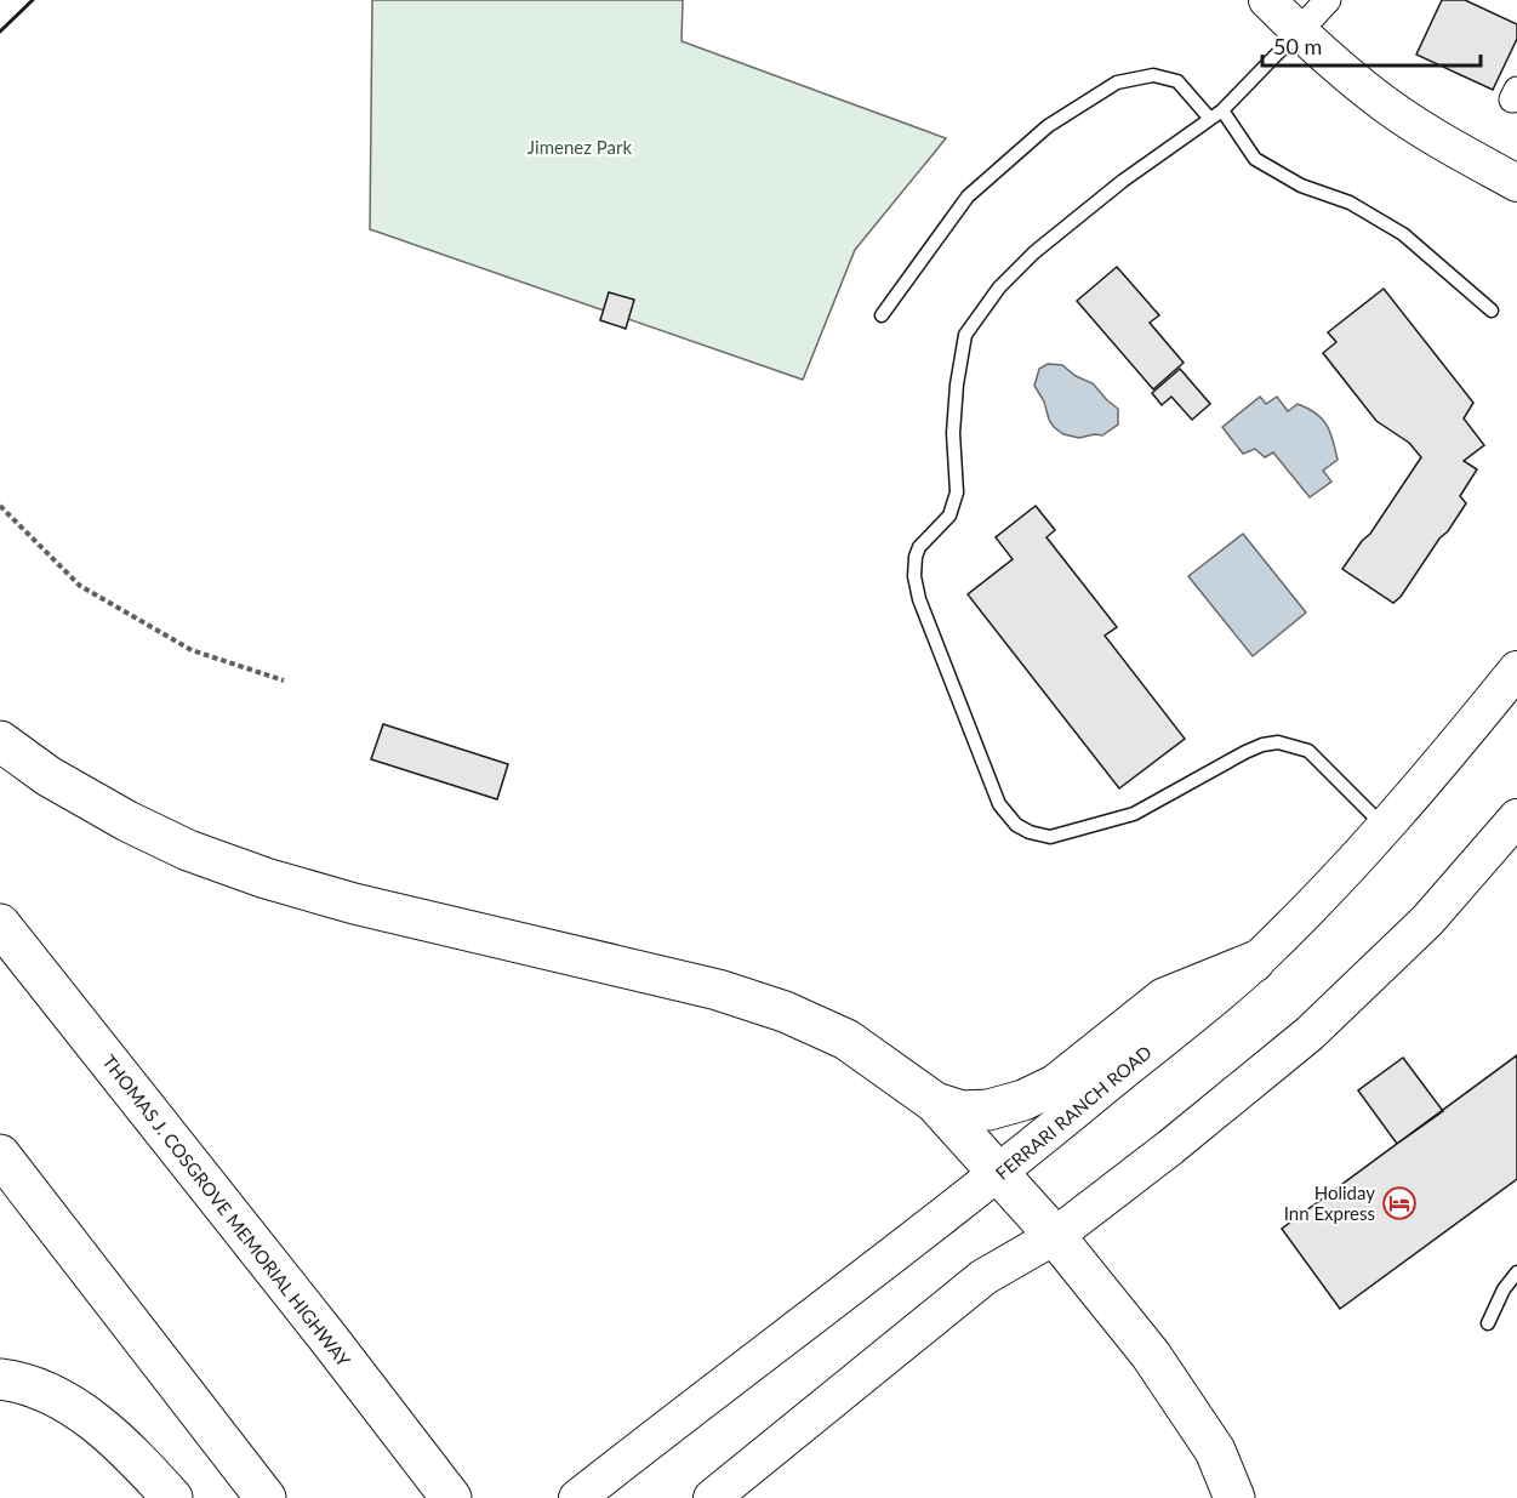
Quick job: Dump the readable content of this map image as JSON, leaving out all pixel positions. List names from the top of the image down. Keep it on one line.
{"streets":{"highway":["THOMAS J. COSGROVE MEMORIAL HIGHWAY"],"main road":["FERRARI RANCH ROAD"]},"parks":["Jimenez Park"],"places":{"hotel":["Holiday Inn Express"]},"scale_bar":"50 m"}
